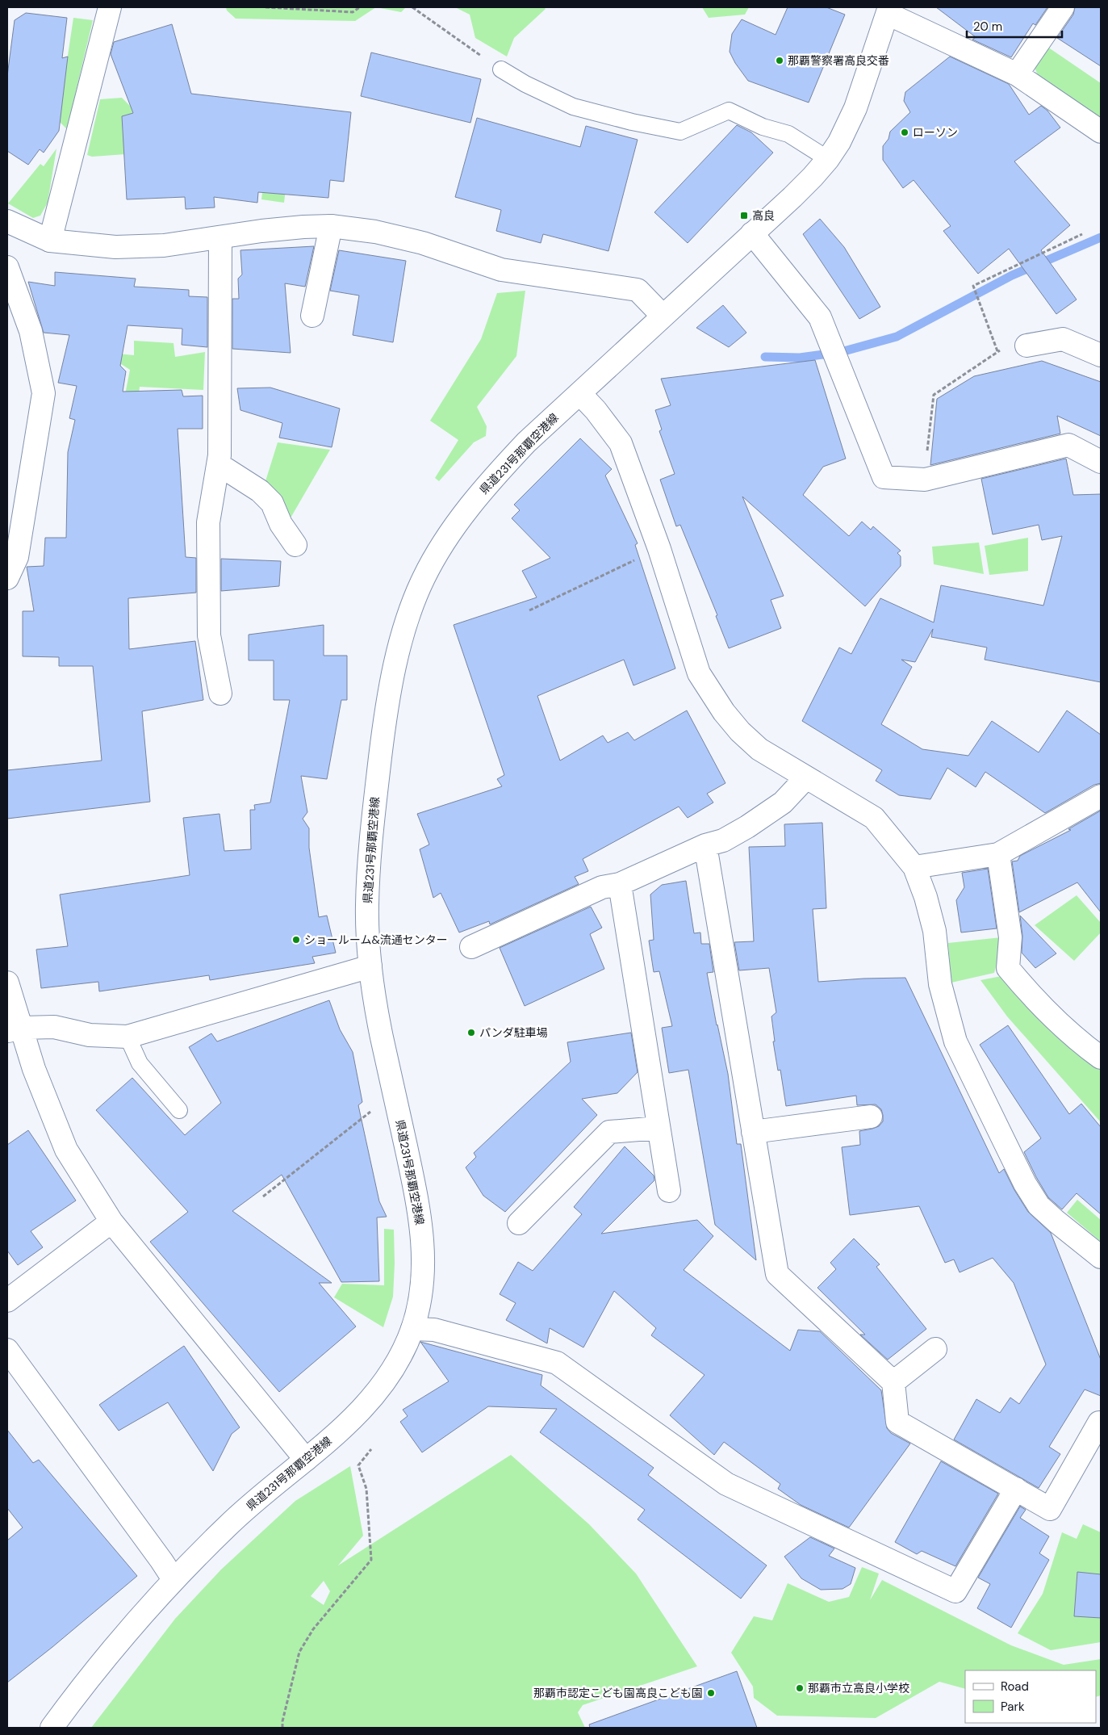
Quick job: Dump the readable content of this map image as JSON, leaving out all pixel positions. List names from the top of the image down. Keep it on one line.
{"streets":{"street":["県道231号那覇空港線"]},"places":{"other":["那覇警察署高良交番","ローソン","ショールーム&流通センター","パンダ駐車場","那覇市立高良小学校","那覇市認定こども園高良こども園"],"transit":["高良"]},"legend":["Road","Park"],"scale_bar":"20 m"}
